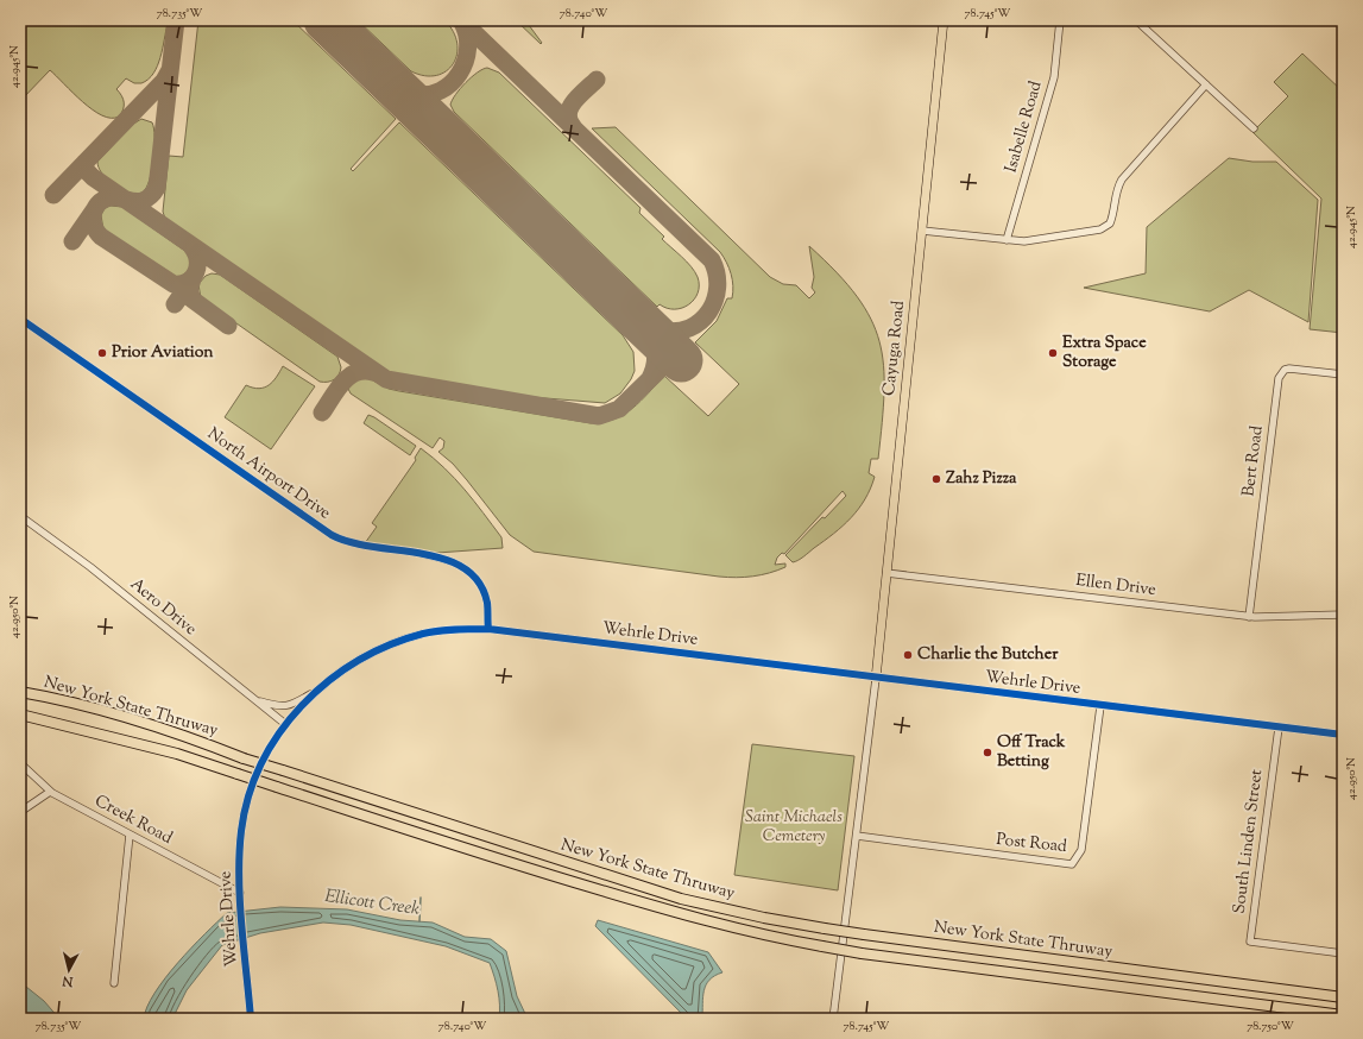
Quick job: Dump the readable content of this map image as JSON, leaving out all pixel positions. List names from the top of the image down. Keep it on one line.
{"streets":{"highway":["New York State Thruway"],"main road":["Cayuga Road"],"street":["Isabelle Road","Bert Road","North Airport Drive","Ellen Drive","Aero Drive","Wehrle Drive","Creek Road","South Linden Street","Post Road"]},"crossings":[["Cayuga Road","Ellen Drive"],["Cayuga Road","Wehrle Drive"],["Bert Road","Ellen Drive"],["North Airport Drive","Wehrle Drive"],["Aero Drive","Wehrle Drive"],["Wehrle Drive","Creek Road"],["Wehrle Drive","South Linden Street"],["Wehrle Drive","Post Road"]],"water":["Ellicott Creek"],"parks":["Saint Michaels Cemetery"],"places":["Prior Aviation","Extra Space Storage","Zahz Pizza","Charlie the Butcher","Off Track Betting"],"north":"bottom","coordinates":["78.735°W","78.740°W","78.745°W","42.945°N","42.950°N","78.750°W"]}
